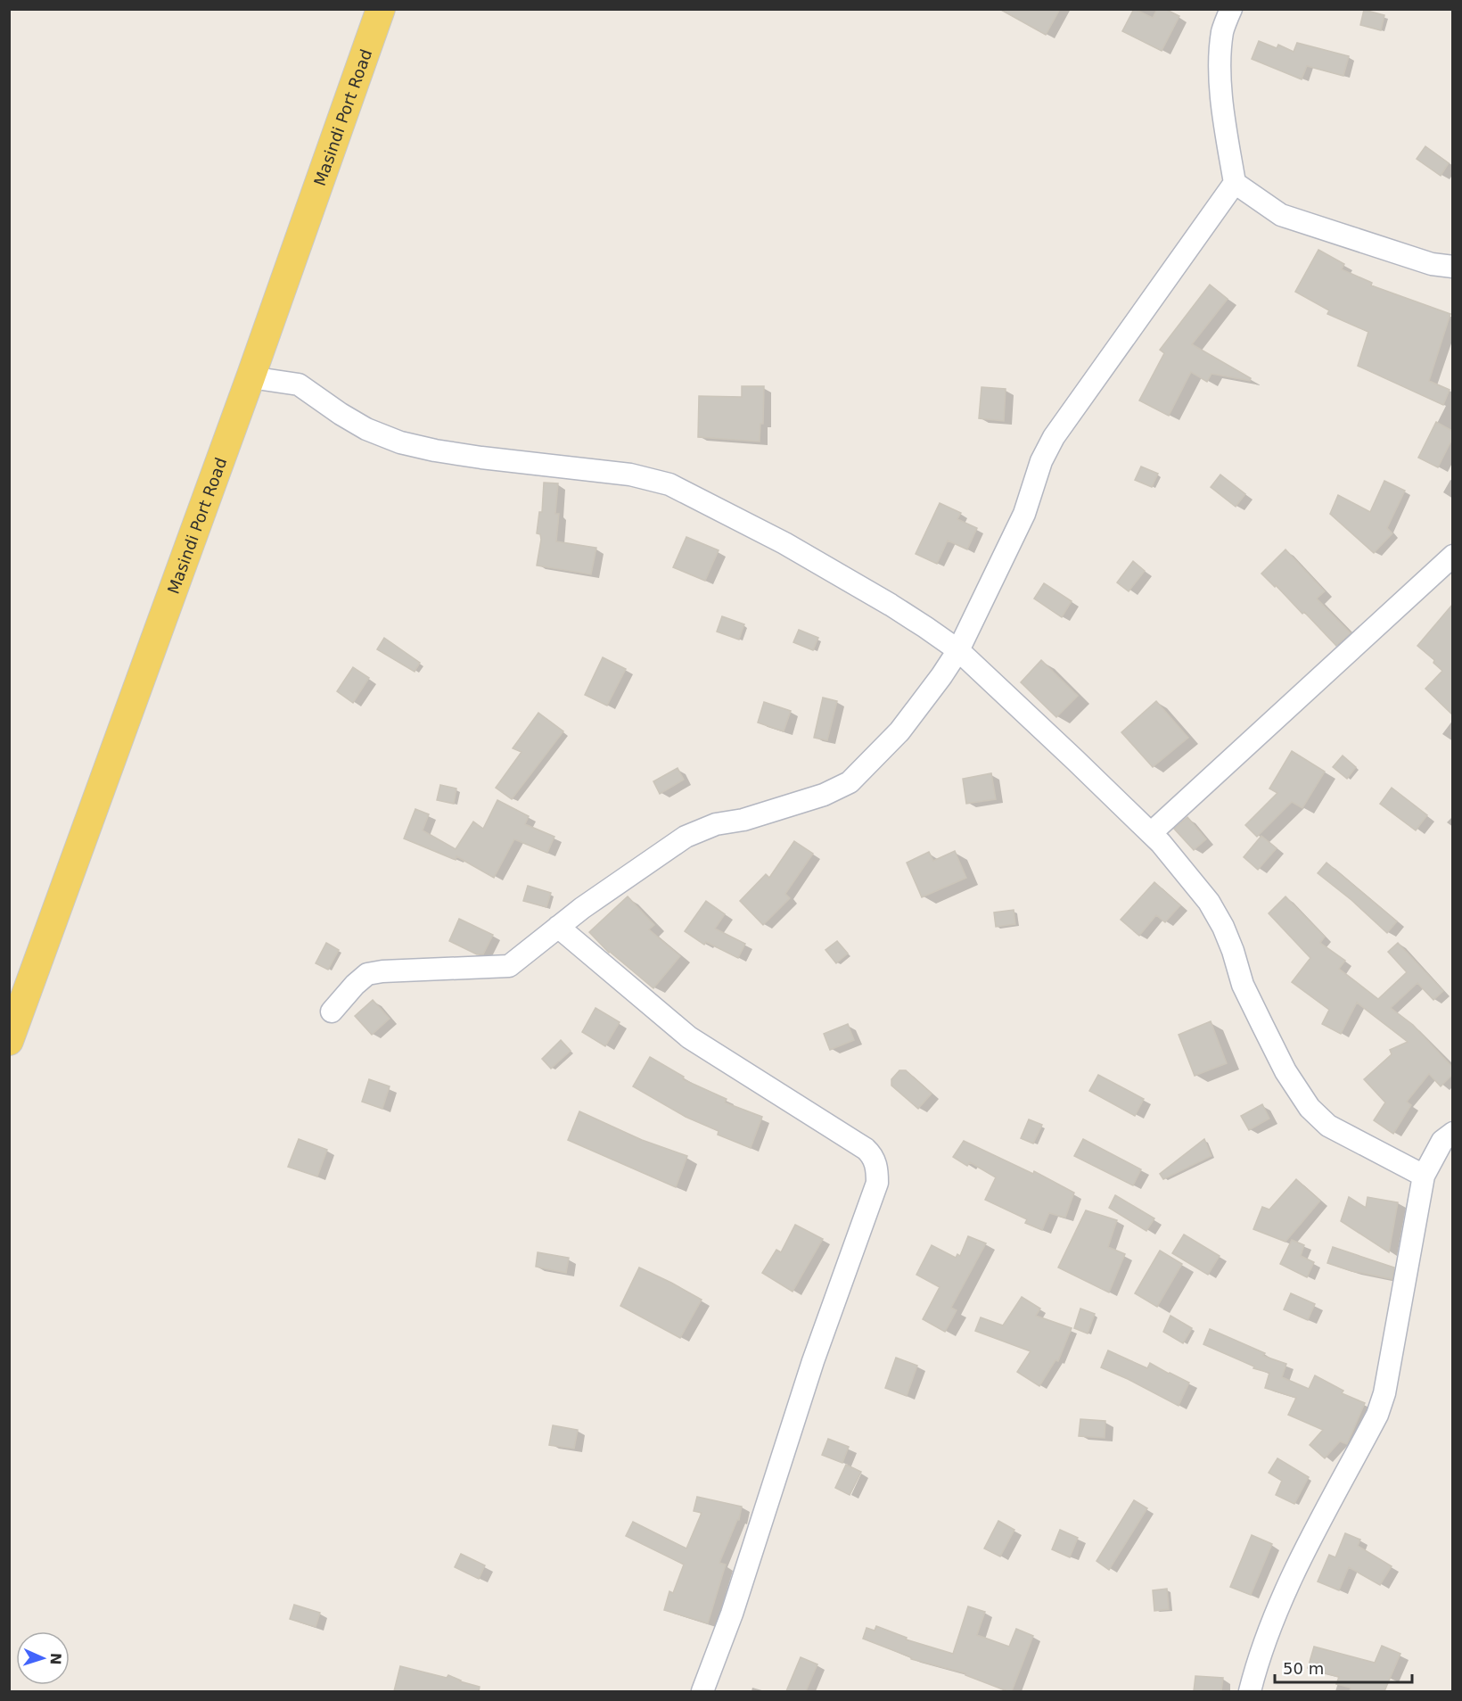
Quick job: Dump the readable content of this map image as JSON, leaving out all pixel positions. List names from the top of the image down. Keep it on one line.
{"streets":{"main road":["Masindi Port Road"]},"scale_bar":"50 m","north":"right"}
